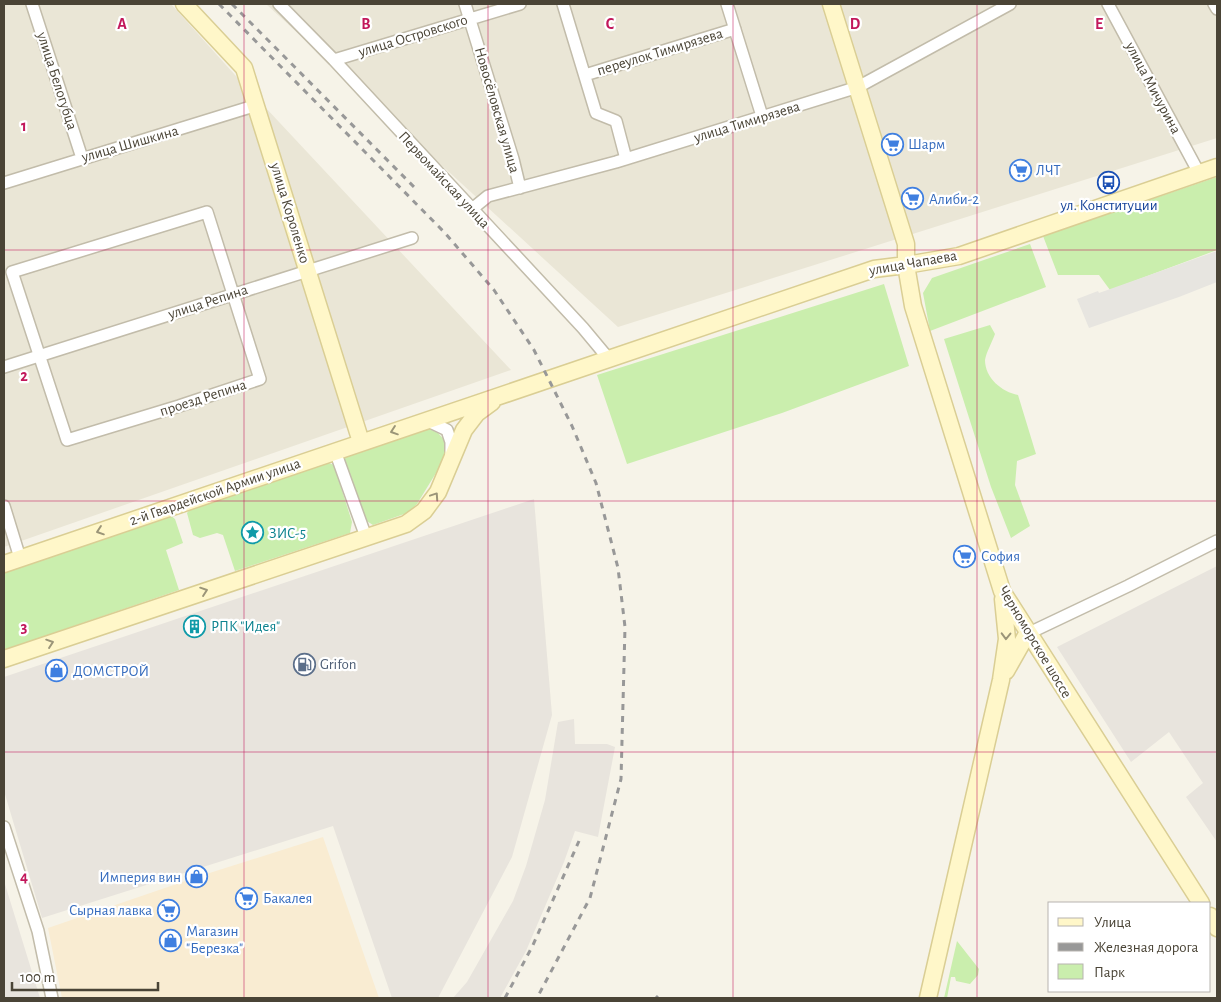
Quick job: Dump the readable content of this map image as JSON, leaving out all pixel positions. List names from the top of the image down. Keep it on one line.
{"streets":{"main road":["улица Короленко","улица Чапаева","2-й Гвардейской Армии улица","Черноморское шоссе"],"street":["улица Островского","переулок Тимирязева","улица Белогубца","улица Мичурина","Новосёловская улица","улица Тимирязева","улица Шишкина","Первомайская улица","улица Репина","проезд Репина"]},"crossings":[["улица Островского","Новосёловская улица"],["улица Островского","Первомайская улица"],["улица Белогубца","улица Шишкина"],["улица Мичурина","улица Чапаева"],["Новосёловская улица","улица Тимирязева"],["улица Тимирязева","Первомайская улица"],["улица Тимирязева","Черноморское шоссе"],["улица Шишкина","улица Короленко"],["Первомайская улица","улица Чапаева"],["улица Короленко","улица Репина"],["улица Короленко","2-й Гвардейской Армии улица"],["улица Чапаева","2-й Гвардейской Армии улица"],["улица Чапаева","Черноморское шоссе"],["улица Репина","проезд Репина"]],"places":{"supermarket":["Шарм","ЛЧТ","Алиби-2","София","Бакалея","Сырная лавка"],"bus stop":["ул. Конституции"],"place":["ЗИС-5"],"building":["РПК \"Идея\""],"fuel station":["Grifon"],"shop":["ДОМСТРОЙ","Империя вин","Магазин \"Березка\""]},"legend":["Улица","Железная дорога","Парк"],"scale_bar":"100 m","grid":{"columns":["A","B","C","D","E"],"rows":["1","2","3","4"]}}
